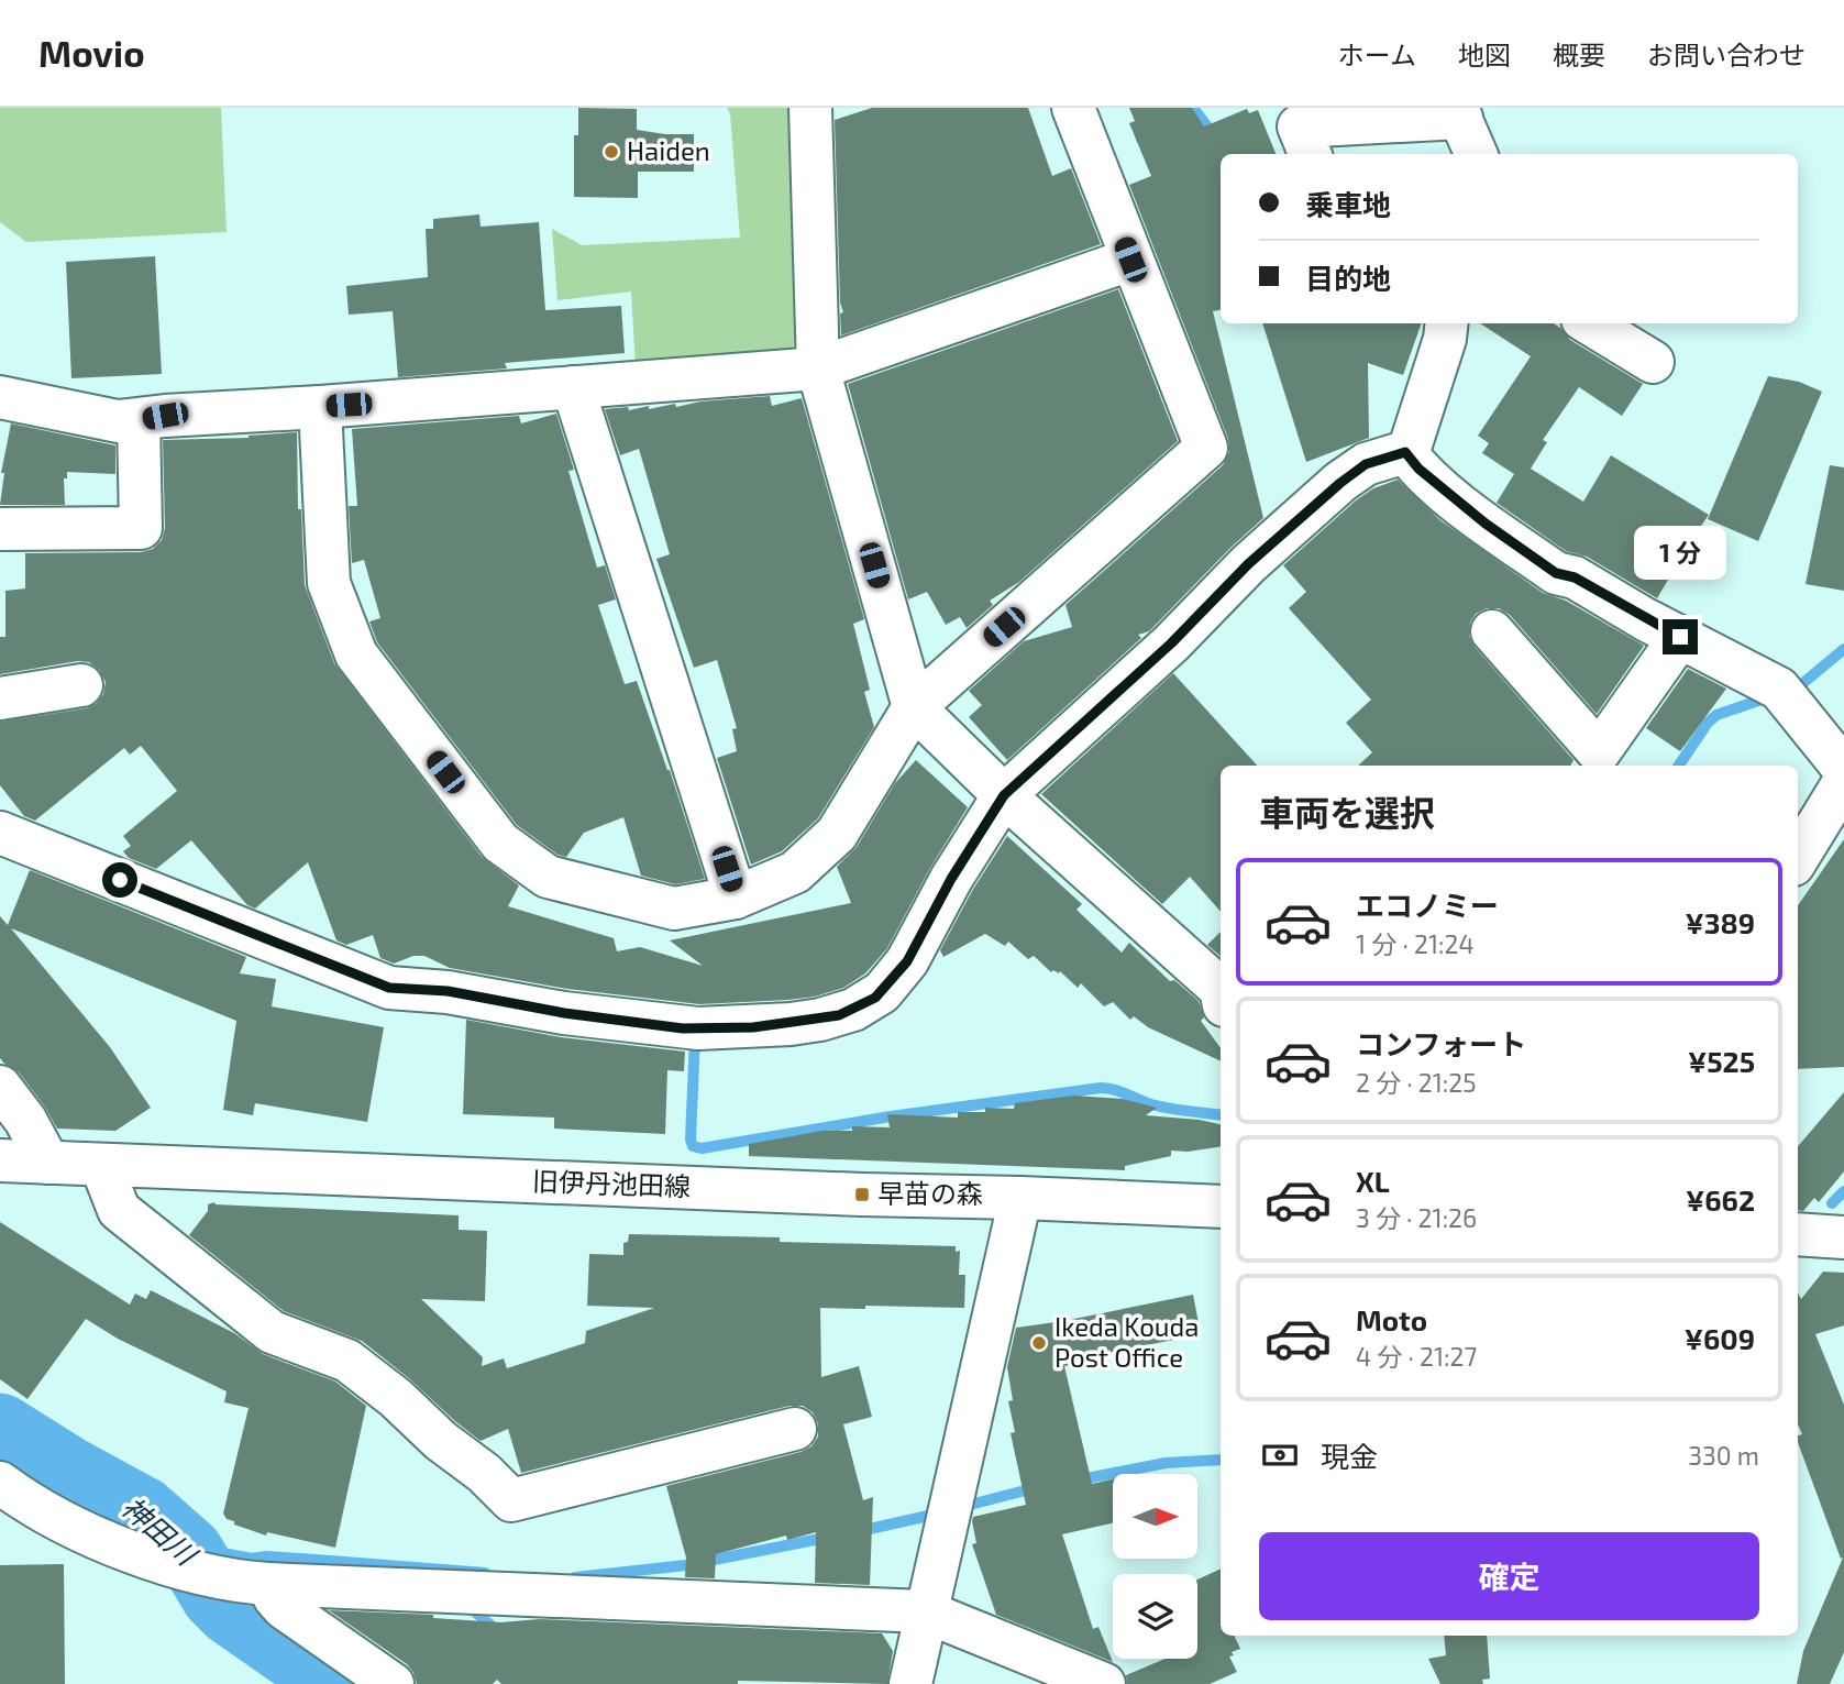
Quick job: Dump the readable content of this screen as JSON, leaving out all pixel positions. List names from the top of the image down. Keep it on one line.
{"streets":{"street":["旧伊丹池田線"]},"water":["神田川"],"places":{"other":["Haiden","Ikeda Kouda Post Office"],"transit":["早苗の森"]},"north":"right","page":{"header":"Movio","nav":["ホーム","地図","概要","お問い合わせ"],"banner":["乗車地","目的地"],"bubble":"1 分","heading":"車両を選択","list":[{"name":"エコノミー","note":"1 分 · 21:24","value":"¥389"},{"name":"コンフォート","note":"2 分 · 21:25","value":"¥525"},{"name":"XL","note":"3 分 · 21:26","value":"¥662"},{"name":"Moto","note":"4 分 · 21:27","value":"¥609"}],"pay":["現金","330 m"],"buttons":"確定"}}
